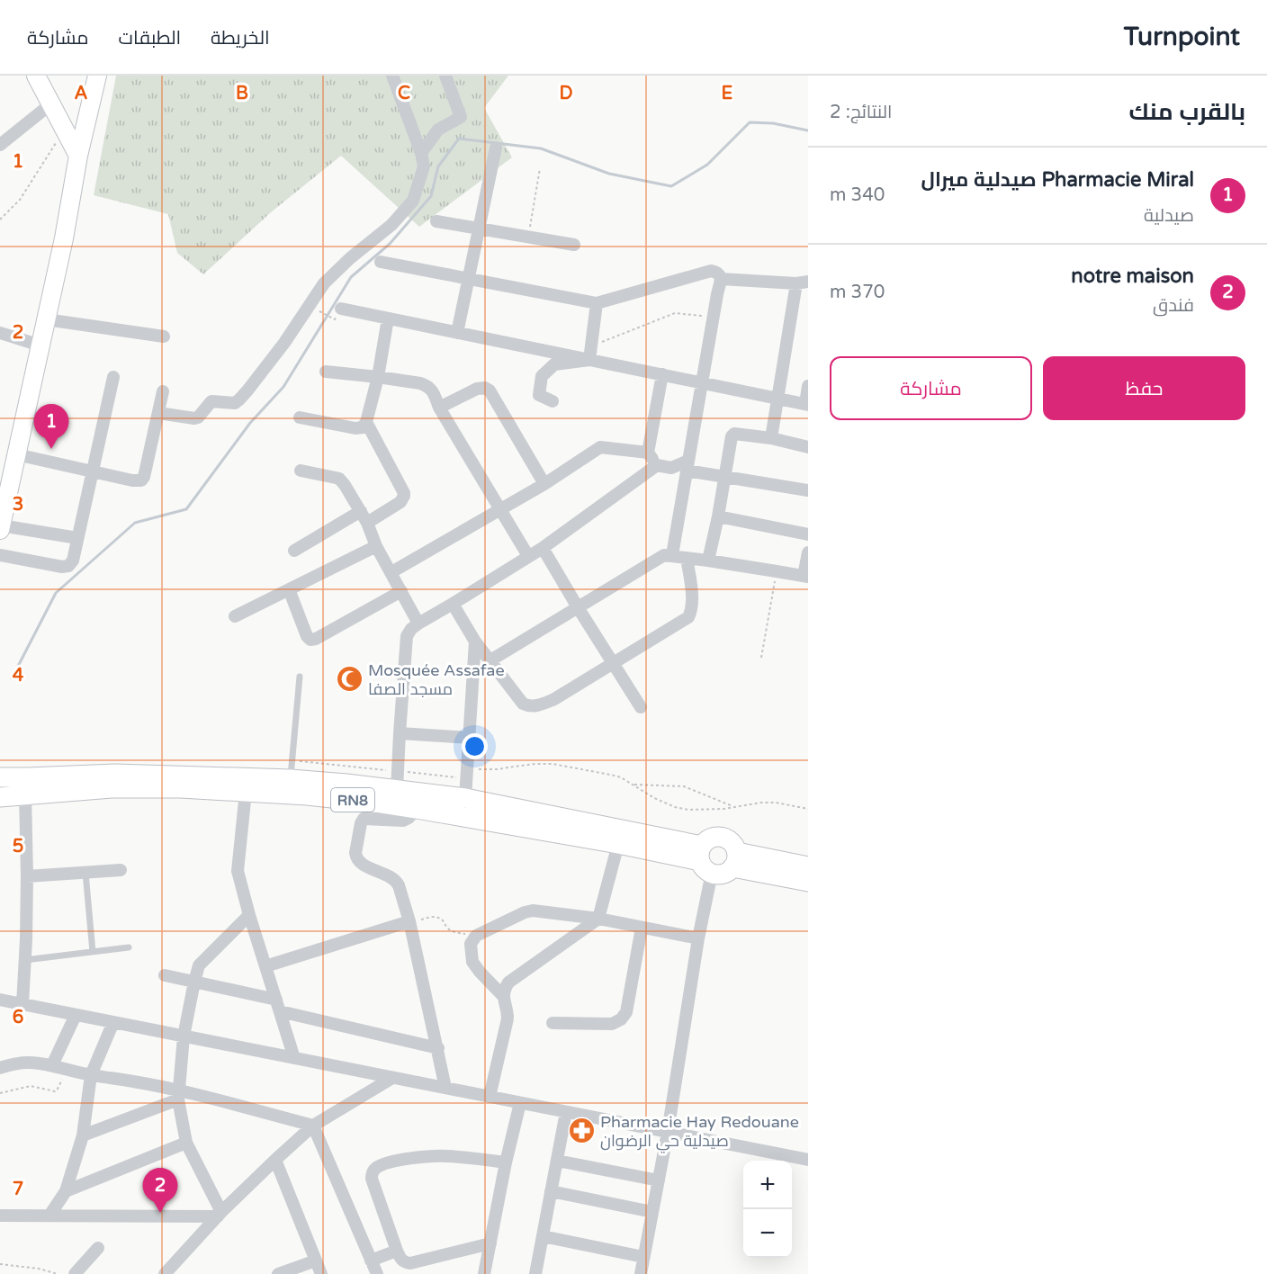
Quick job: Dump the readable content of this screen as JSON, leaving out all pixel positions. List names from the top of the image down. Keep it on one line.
{"streets":{"main road":["RN8"]},"places":{"mosque":["Mosquée Assafae مسجد الصفا"],"pharmacy":["Pharmacie Hay Redouane صيدلية حي الرضوان"]},"page":{"header":"Turnpoint","nav":["الخريطة","الطبقات","مشاركة"],"heading":["بالقرب منك","النتائج: 2"],"list":[{"mark":"1","name":"Pharmacie Miral صيدلية ميرال","note":"صيدلية","value":"340 m"},{"mark":"2","name":"notre maison","note":"فندق","value":"370 m"}],"buttons":["حفظ","مشاركة"],"pins":["1","2"],"map_buttons":["+","−"]},"grid":{"columns":["A","B","C","D","E"],"rows":["1","2","3","4","5","6","7"]}}
